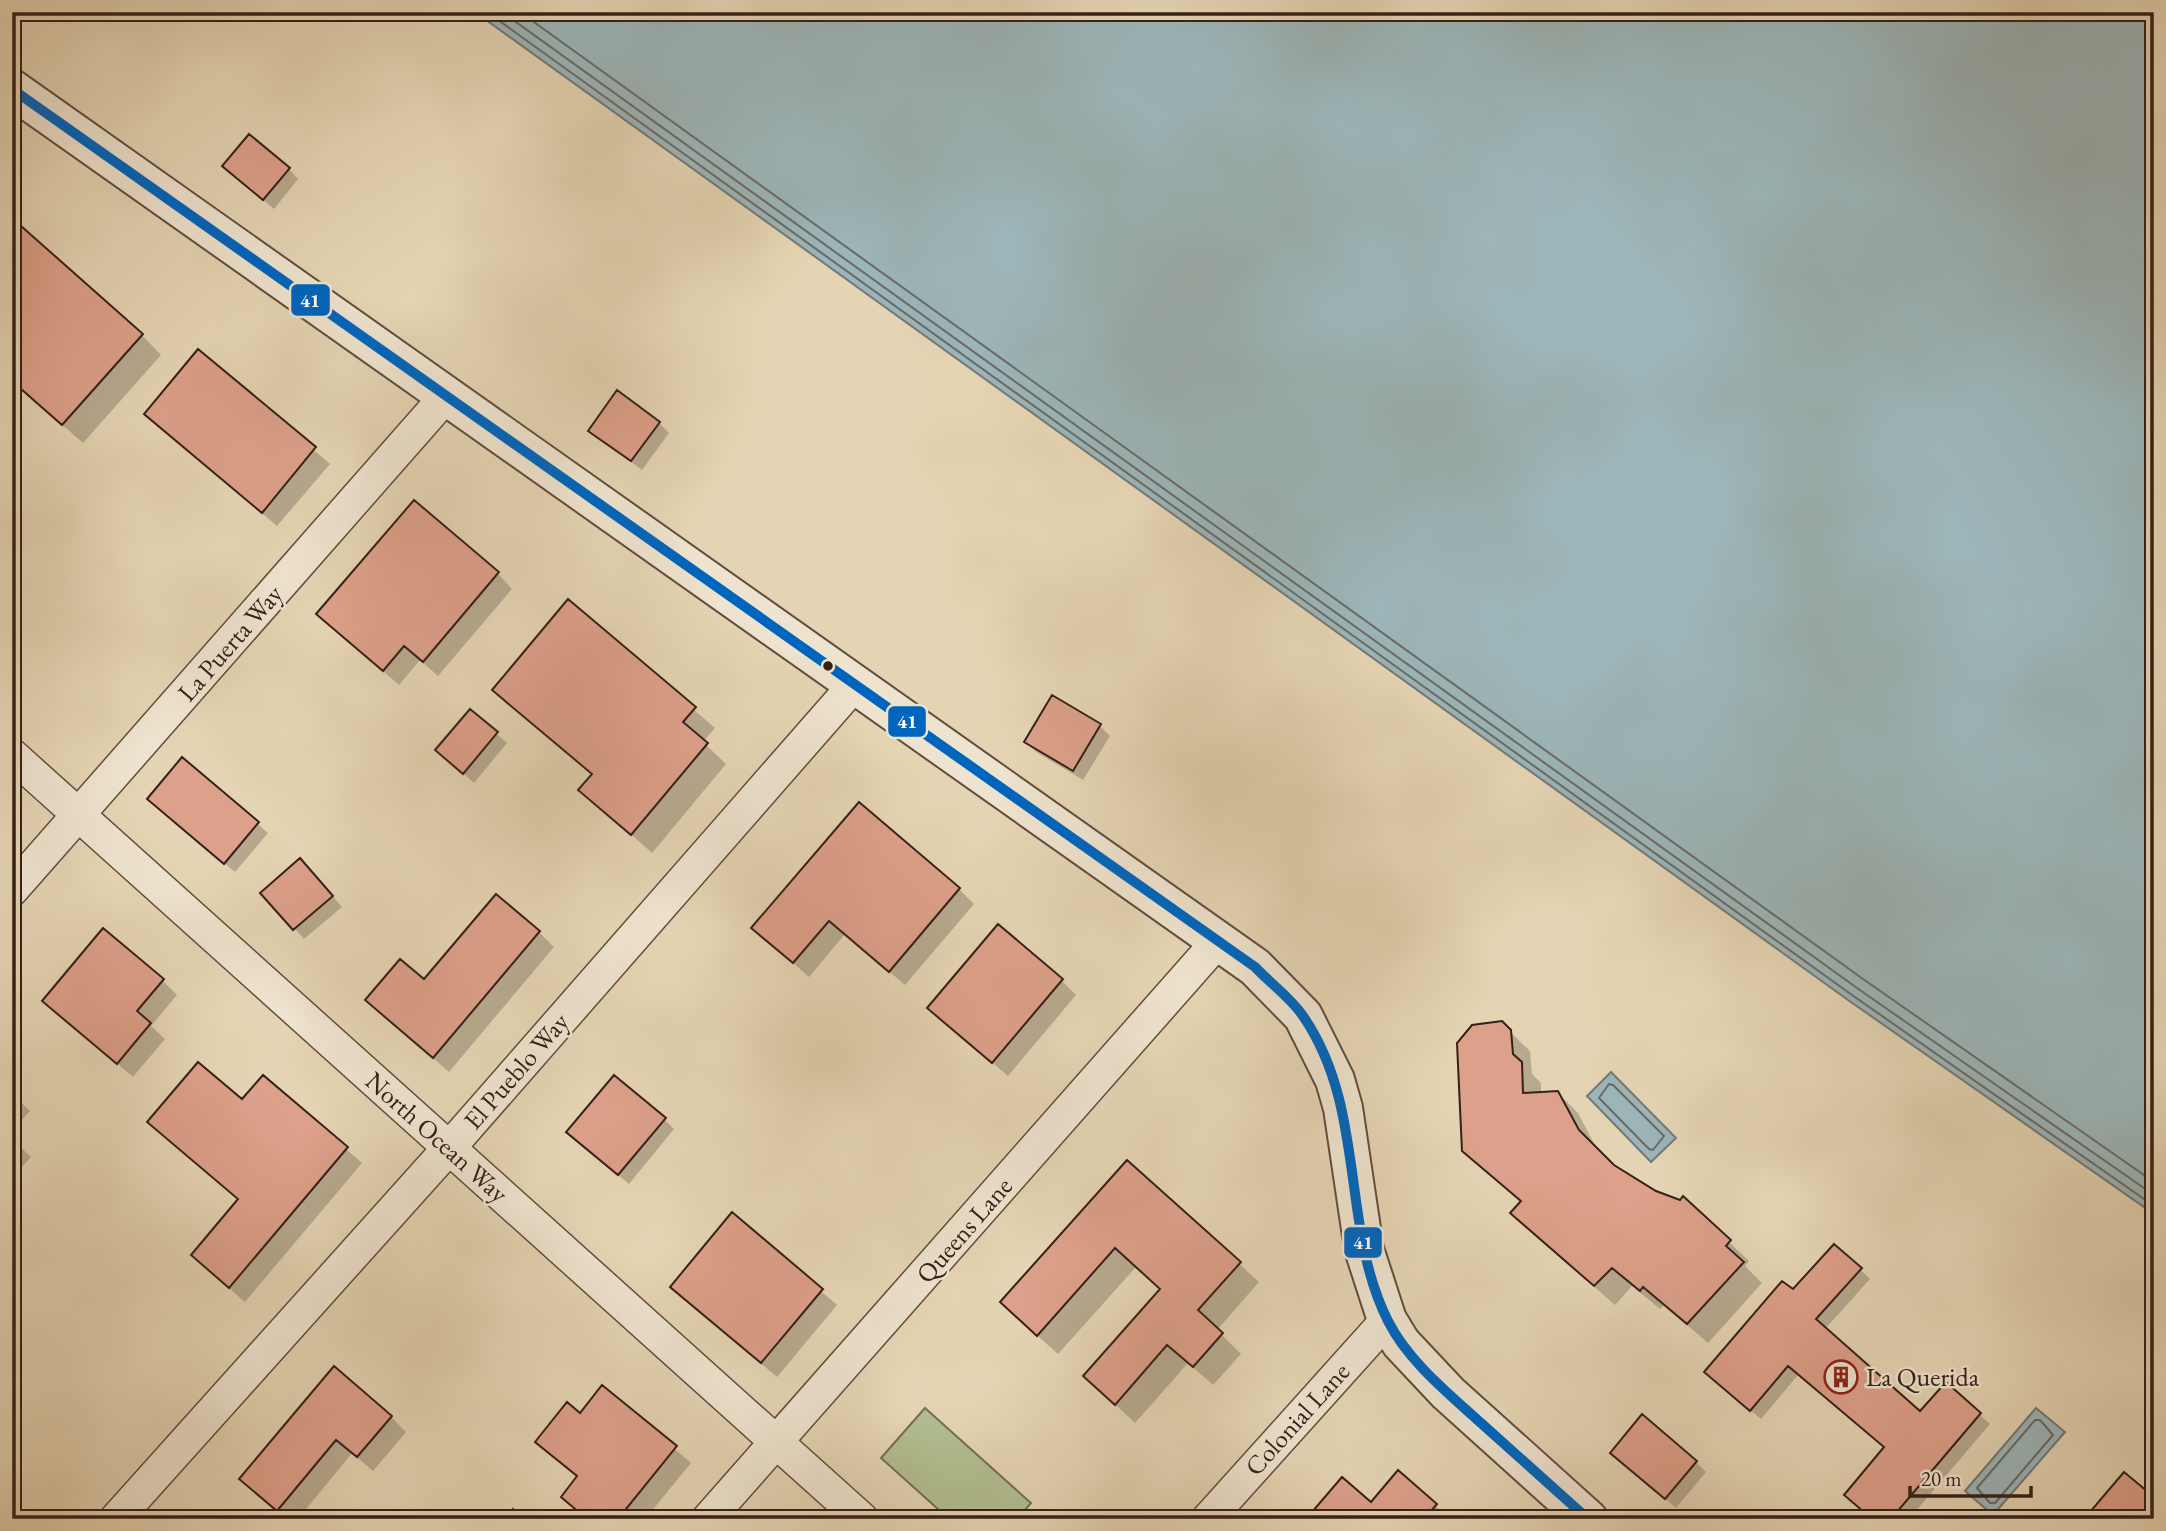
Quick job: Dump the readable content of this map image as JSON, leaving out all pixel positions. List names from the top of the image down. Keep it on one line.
{"streets":{"street":["La Puerta Way","El Pueblo Way","North Ocean Way","Queens Lane","Colonial Lane"]},"crossings":[["La Puerta Way","North Ocean Way"],["El Pueblo Way","North Ocean Way"],["North Ocean Way","Queens Lane"]],"places":{"building":["La Querida"]},"lines":["transit line 41"],"scale_bar":"20 m"}
